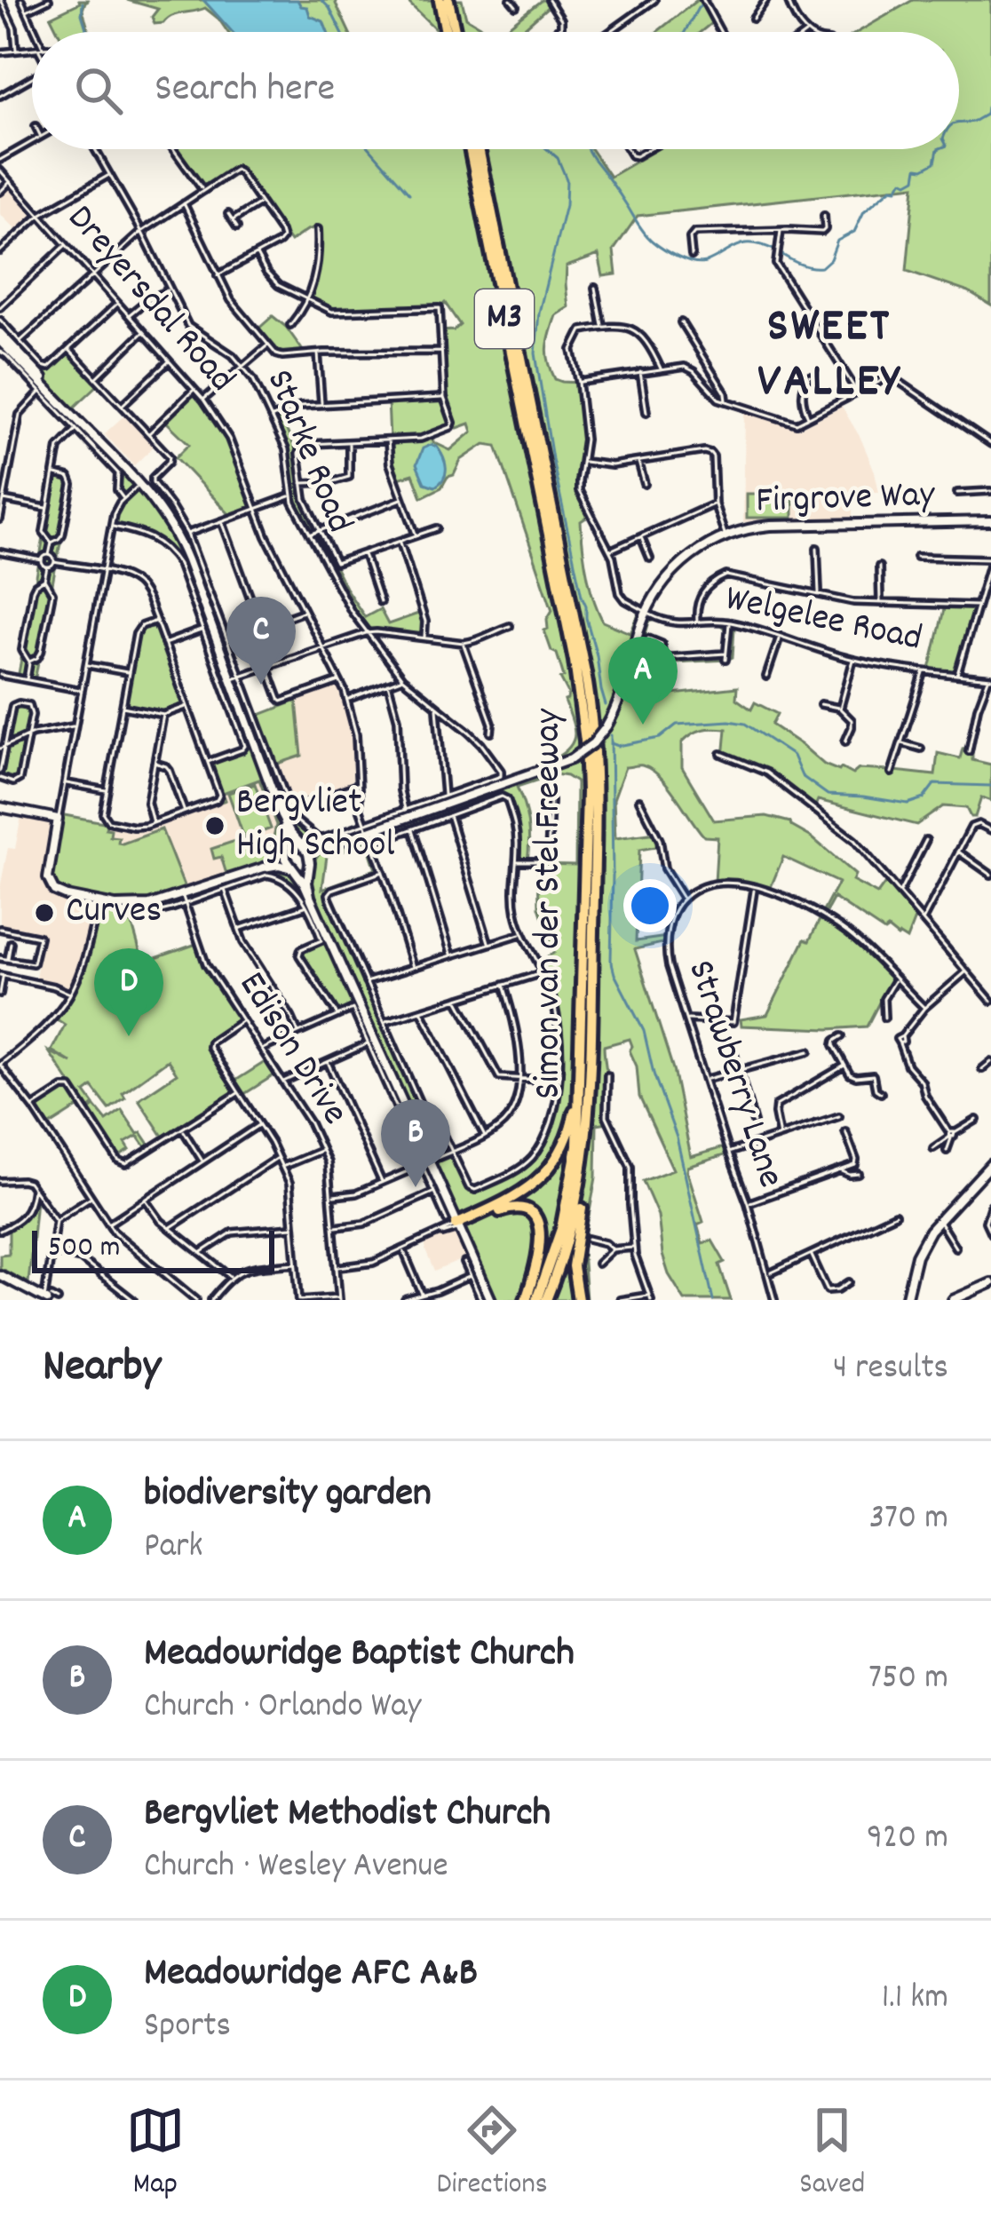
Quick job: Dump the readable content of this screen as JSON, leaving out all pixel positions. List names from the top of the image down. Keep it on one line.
{"streets":{"highway":["M3","Simon van der Stel Freeway"],"main road":["Firgrove Way"],"street":["Dreyersdal Road","Starke Road","Welgelee Road","Edison Drive","Strawberry Lane"]},"crossings":[["Dreyersdal Road","Firgrove Way"],["Firgrove Way","Welgelee Road"]],"districts":["SWEET VALLEY"],"places":["Bergvliet High School","Curves"],"scale_bar":"500 m","page":{"search":"Search here","pins":["C","A","D","B"],"scale":"500 m","heading":["Nearby","4 results"],"list":[{"mark":"A","name":"biodiversity garden","note":"Park","value":"370 m"},{"mark":"B","name":"Meadowridge Baptist Church","note":"Church · Orlando Way","value":"750 m"},{"mark":"C","name":"Bergvliet Methodist Church","note":"Church · Wesley Avenue","value":"920 m"},{"mark":"D","name":"Meadowridge AFC A&B","note":"Sports","value":"1.1 km"}],"nav":["Map","Directions","Saved"]}}
